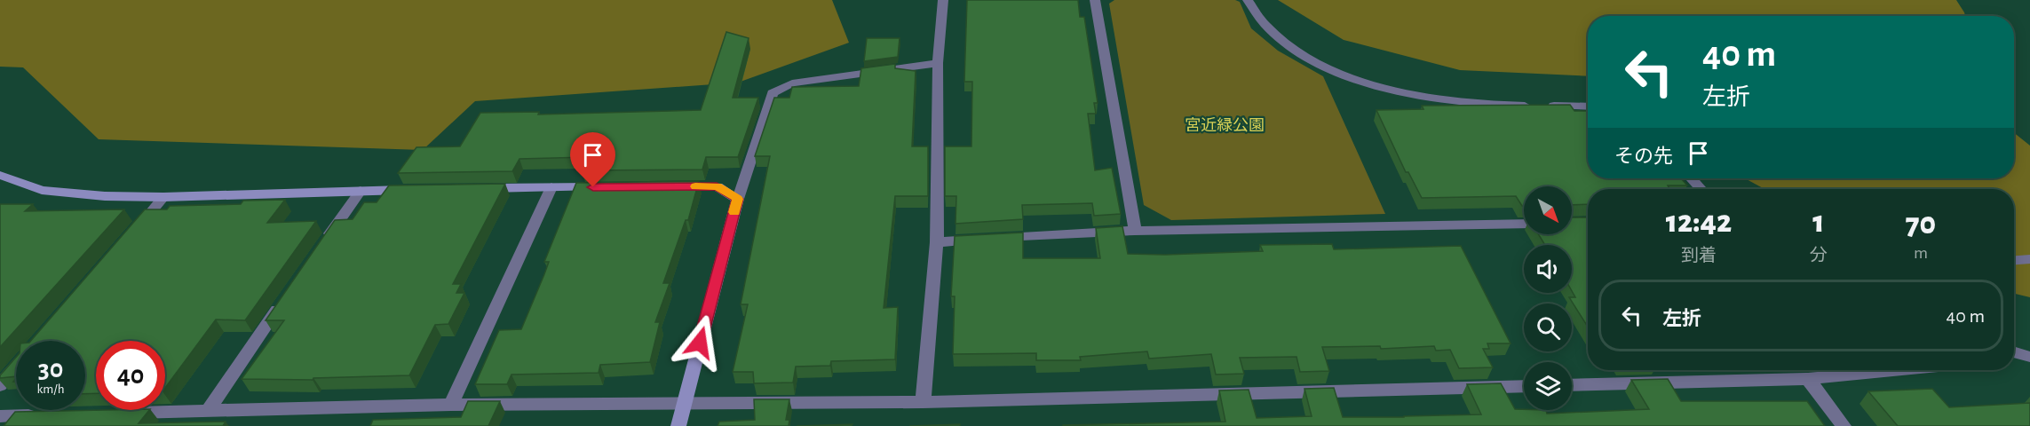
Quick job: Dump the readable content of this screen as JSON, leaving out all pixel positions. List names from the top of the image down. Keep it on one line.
{"parks":["宮近緑公園"],"north":"bottom right","page":{"turn":["40 m","左折"],"then":"その先","eta":["12:42","到着","1","分","70","m"],"list":[{"name":"左折","value":"40 m"}],"speed":"30 km/h","limit":"40"}}
